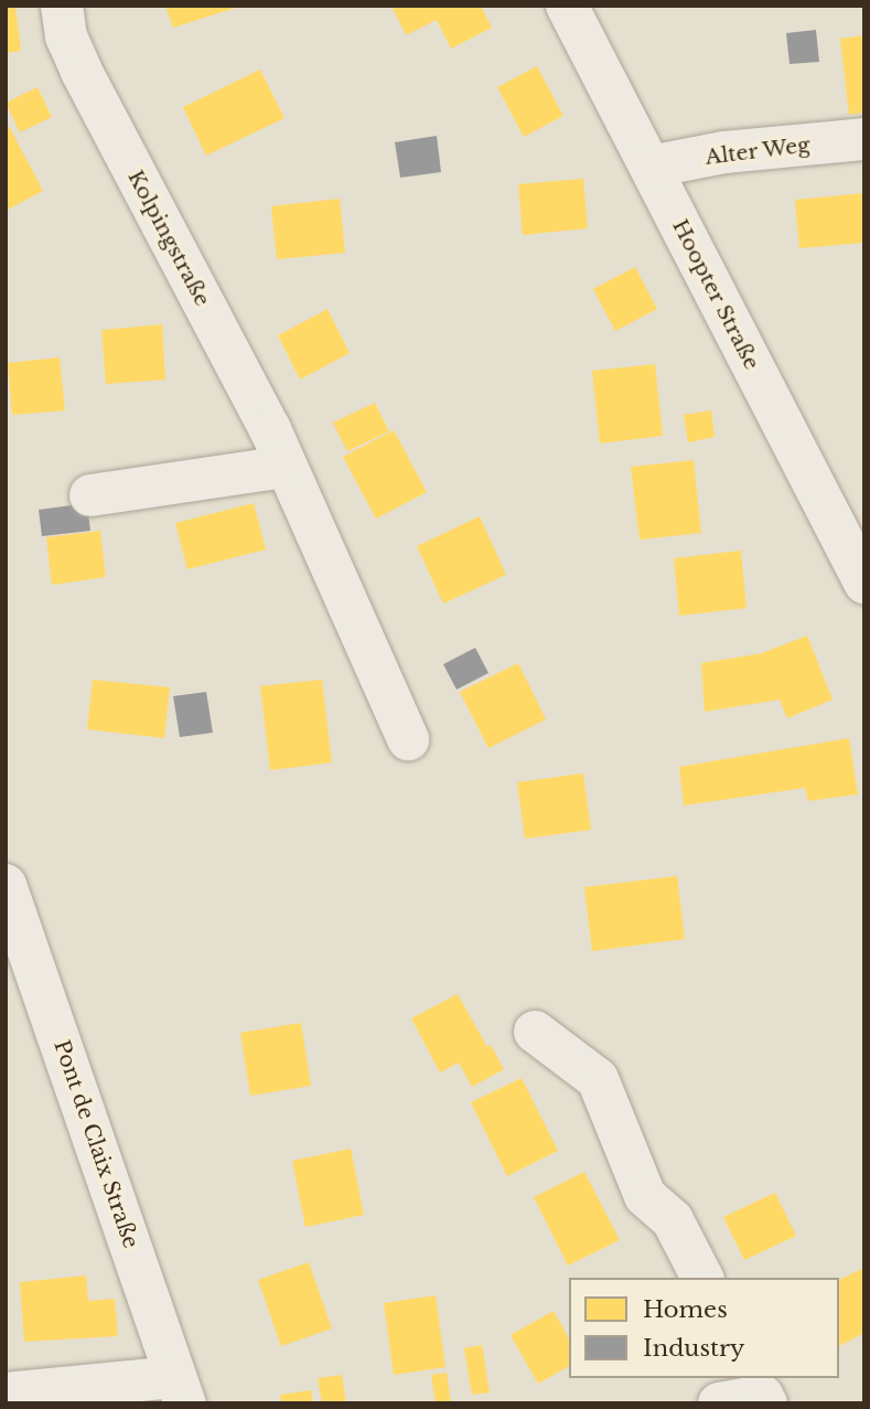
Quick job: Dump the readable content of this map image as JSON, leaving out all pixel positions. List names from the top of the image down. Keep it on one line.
{"streets":{"street":["Alter Weg","Kolpingstraße","Hoopter Straße","Pont de Claix Straße"]},"crossings":[["Alter Weg","Hoopter Straße"]],"legend":["Homes","Industry"]}
